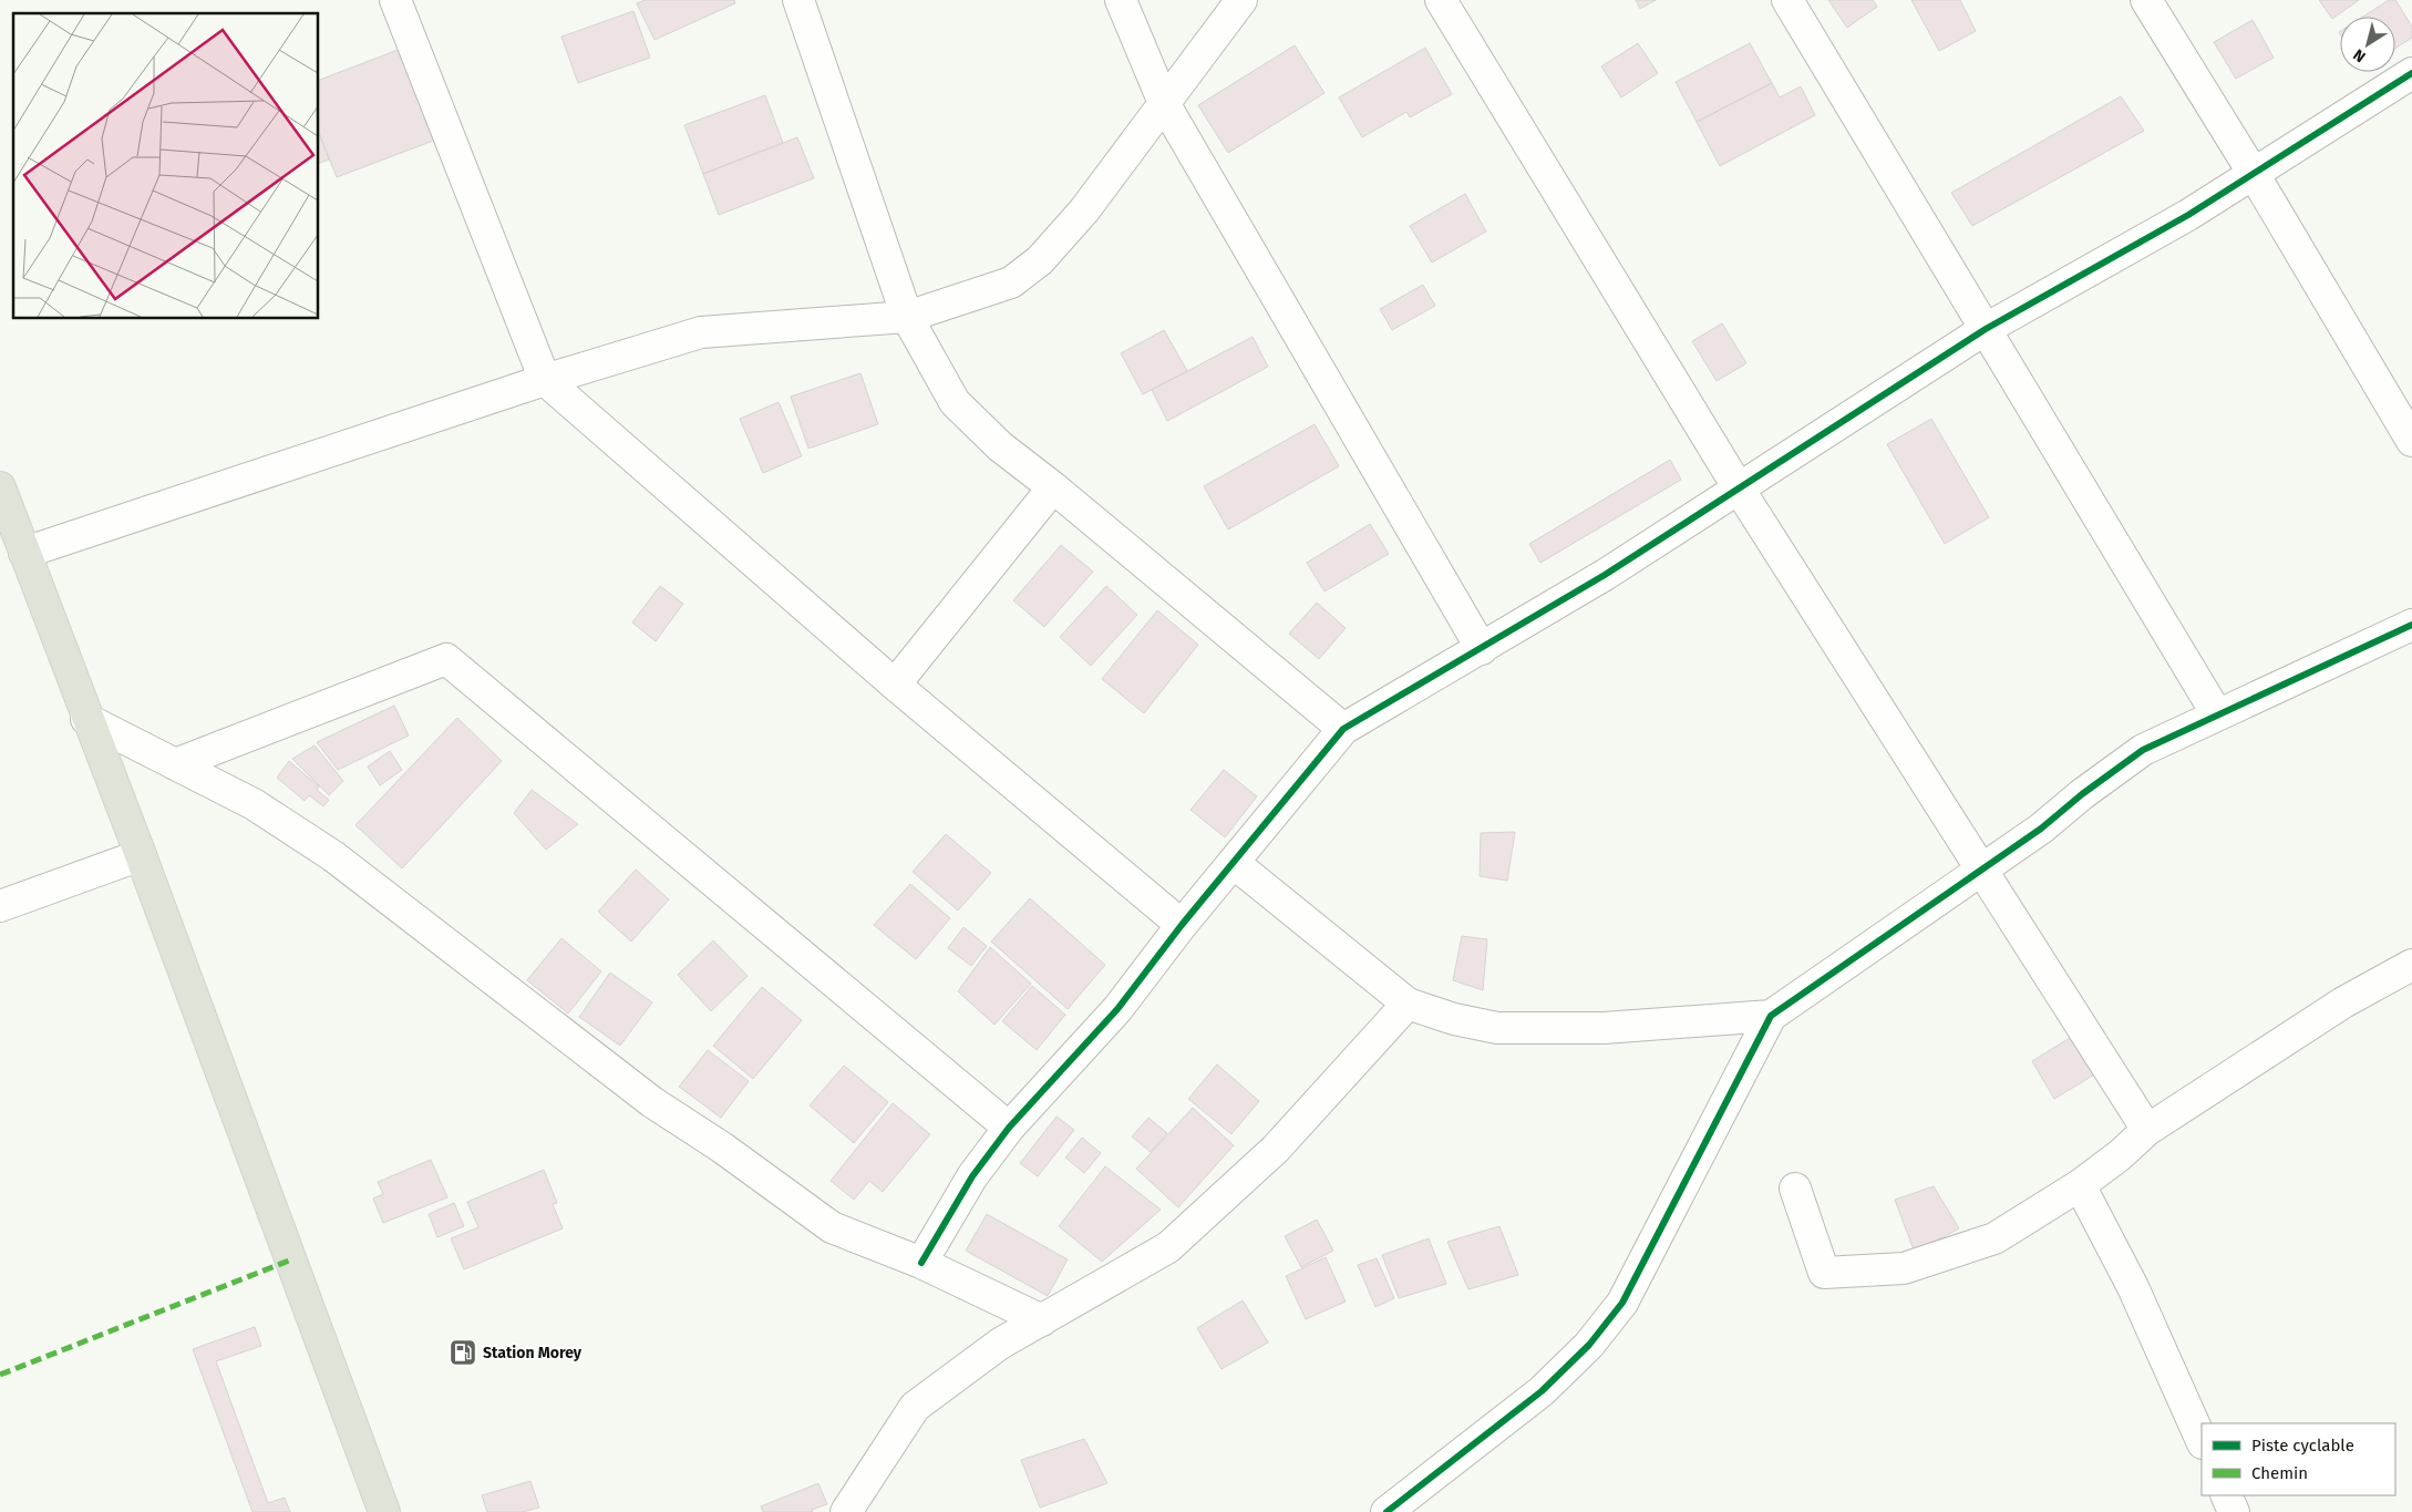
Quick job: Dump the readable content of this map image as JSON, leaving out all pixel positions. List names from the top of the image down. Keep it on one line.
{"places":{"fuel station":["Station Morey"]},"legend":["Piste cyclable","Chemin"],"north":"bottom left"}
